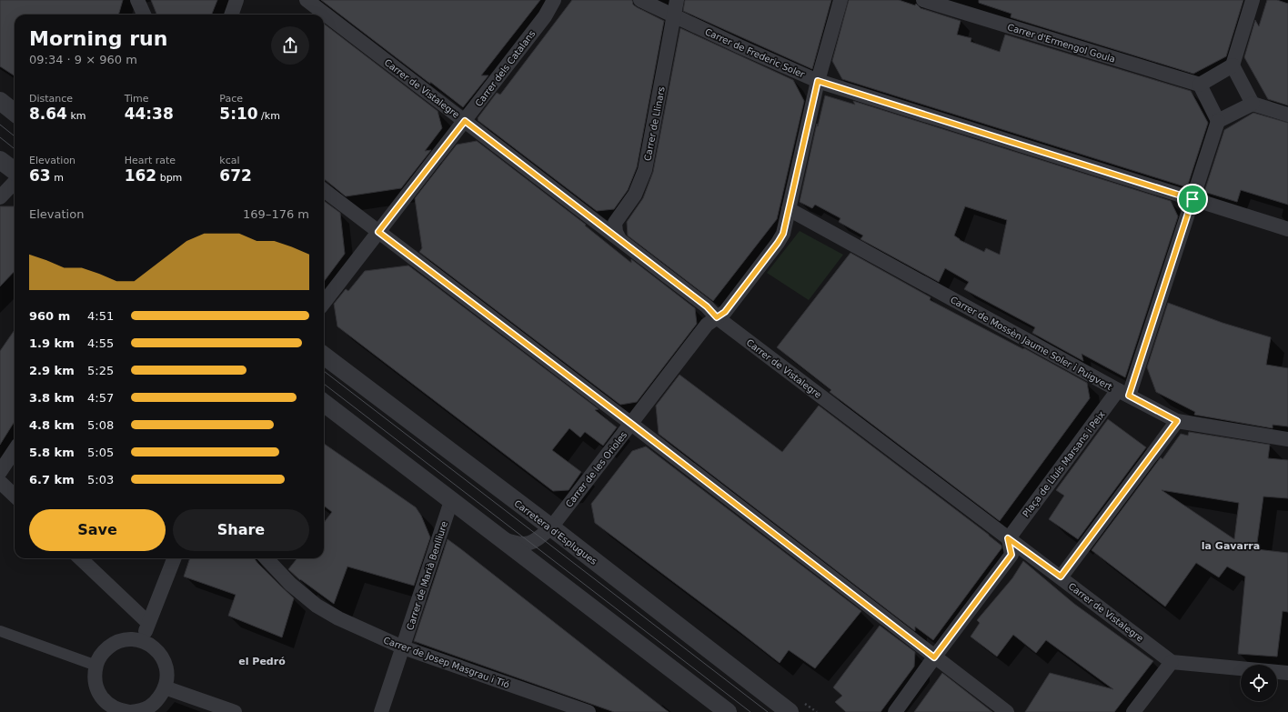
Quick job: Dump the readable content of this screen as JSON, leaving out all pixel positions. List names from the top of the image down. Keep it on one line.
{"streets":{"street":["Carrer d'Ermengol Goula","Carrer de Frederic Soler","Carrer dels Catalans","Carrer de Vistalegre","Carrer de Llinars","Carrer de Mossèn Jaume Soler i Puigvert","Plaça de Lluís Marsans i Peix","Carrer de les Orioles","Carretera d'Esplugues","Carrer de Marià Benlliure","Carrer de Josep Masgrau i Tió"]},"crossings":[["Carrer de Frederic Soler","Carrer de Llinars"],["Carrer de Frederic Soler","Plaça de Lluís Marsans i Peix"],["Carrer de Frederic Soler","Carrer de les Orioles"],["Carrer dels Catalans","Carrer de Vistalegre"],["Carrer de Vistalegre","Carrer de Llinars"],["Carrer de Vistalegre","Plaça de Lluís Marsans i Peix"],["Carrer de Vistalegre","Carrer de les Orioles"],["Carrer de Mossèn Jaume Soler i Puigvert","Plaça de Lluís Marsans i Peix"],["Carrer de Mossèn Jaume Soler i Puigvert","Carrer de les Orioles"],["Carrer de les Orioles","Carretera d'Esplugues"],["Carrer de Marià Benlliure","Carrer de Josep Masgrau i Tió"]],"districts":["la Gavarra","el Pedró"],"page":{"heading":["Morning run","09:34 · 9 × 960 m"],"stats":[["Distance","8.64 km"],["Time","44:38"],["Pace","5:10 /km"],["Elevation","63 m"],["Heart rate","162 bpm"],["kcal","672"]],"chart":["Elevation","169–176 m"],"list":[{"name":"960 m","note":"4:51"},{"name":"1.9 km","note":"4:55"},{"name":"2.9 km","note":"5:25"},{"name":"3.8 km","note":"4:57"},{"name":"4.8 km","note":"5:08"},{"name":"5.8 km","note":"5:05"},{"name":"6.7 km","note":"5:03"}],"buttons":["Save","Share"]}}
